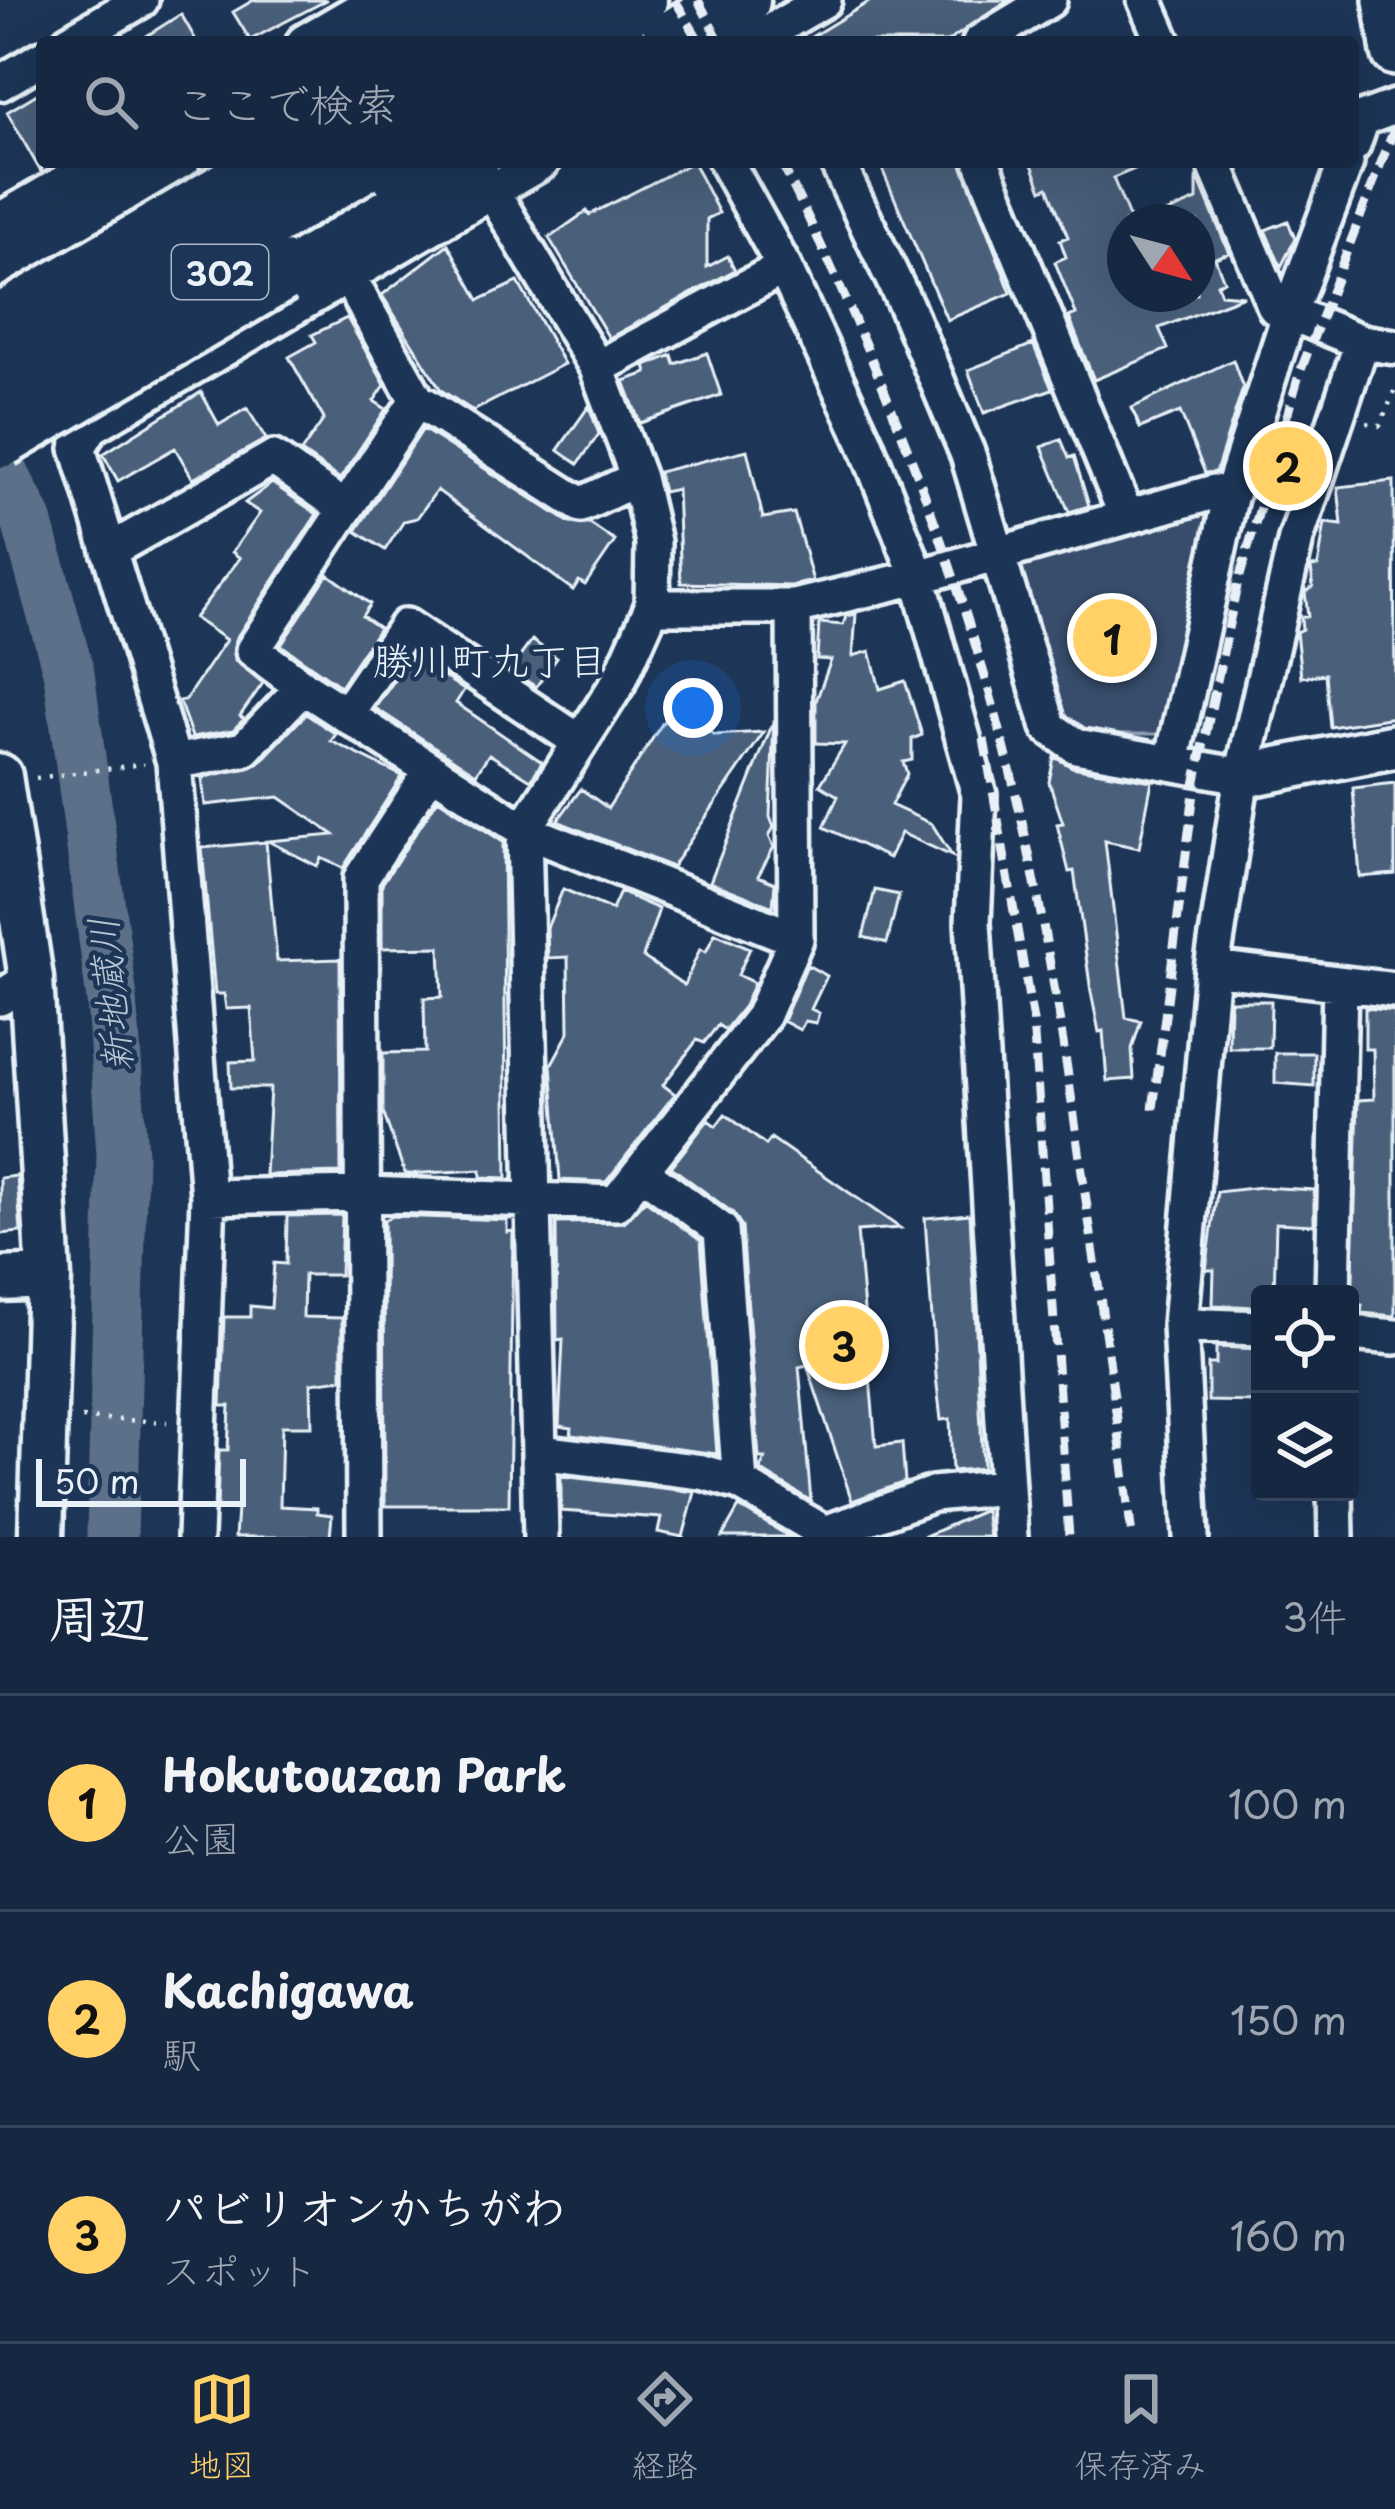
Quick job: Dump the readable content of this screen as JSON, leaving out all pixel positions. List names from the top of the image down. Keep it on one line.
{"streets":{"highway":["302"]},"districts":["勝川町九丁目"],"water":["新地蔵川"],"scale_bar":"50 m","north":"bottom right","page":{"search":"ここで検索","pins":["2","1","3"],"scale":"50 m","heading":["周辺","3件"],"list":[{"mark":"1","name":"Hokutouzan Park","note":"公園","value":"100 m"},{"mark":"2","name":"Kachigawa","note":"駅","value":"150 m"},{"mark":"3","name":"パビリオンかちがわ","note":"スポット","value":"160 m"}],"nav":["地図","経路","保存済み"]}}
